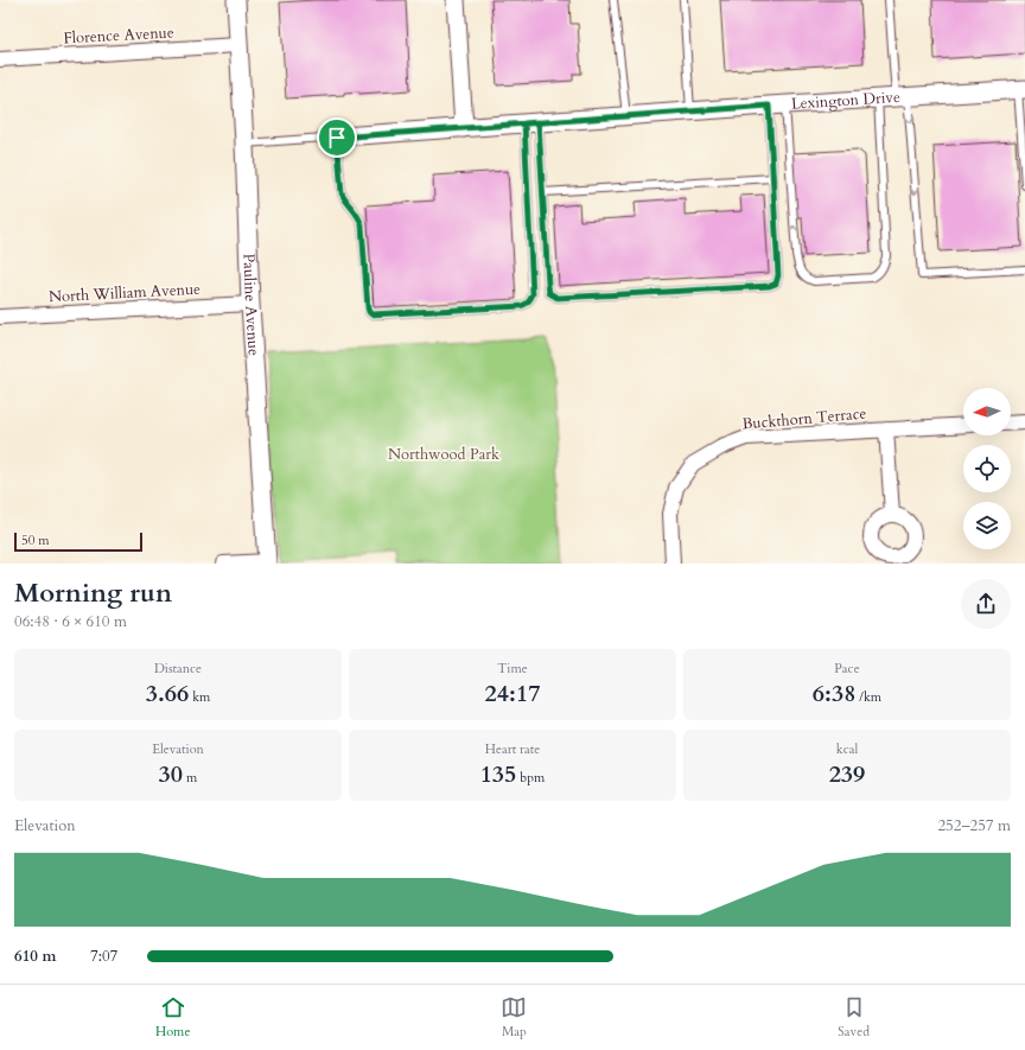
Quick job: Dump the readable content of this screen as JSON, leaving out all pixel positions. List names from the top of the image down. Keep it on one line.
{"streets":{"street":["Florence Avenue","Lexington Drive","North William Avenue","Pauline Avenue","Buckthorn Terrace"]},"crossings":[["Florence Avenue","Pauline Avenue"],["North William Avenue","Pauline Avenue"]],"parks":["Northwood Park"],"scale_bar":"50 m","north":"left","page":{"scale":"50 m","heading":["Morning run","06:48 · 6 × 610 m"],"stats":[["Distance","3.66 km"],["Time","24:17"],["Pace","6:38 /km"],["Elevation","30 m"],["Heart rate","135 bpm"],["kcal","239"]],"chart":["Elevation","252–257 m"],"list":[{"name":"610 m","note":"7:07"}],"tabs":["Home","Map","Saved"]}}
